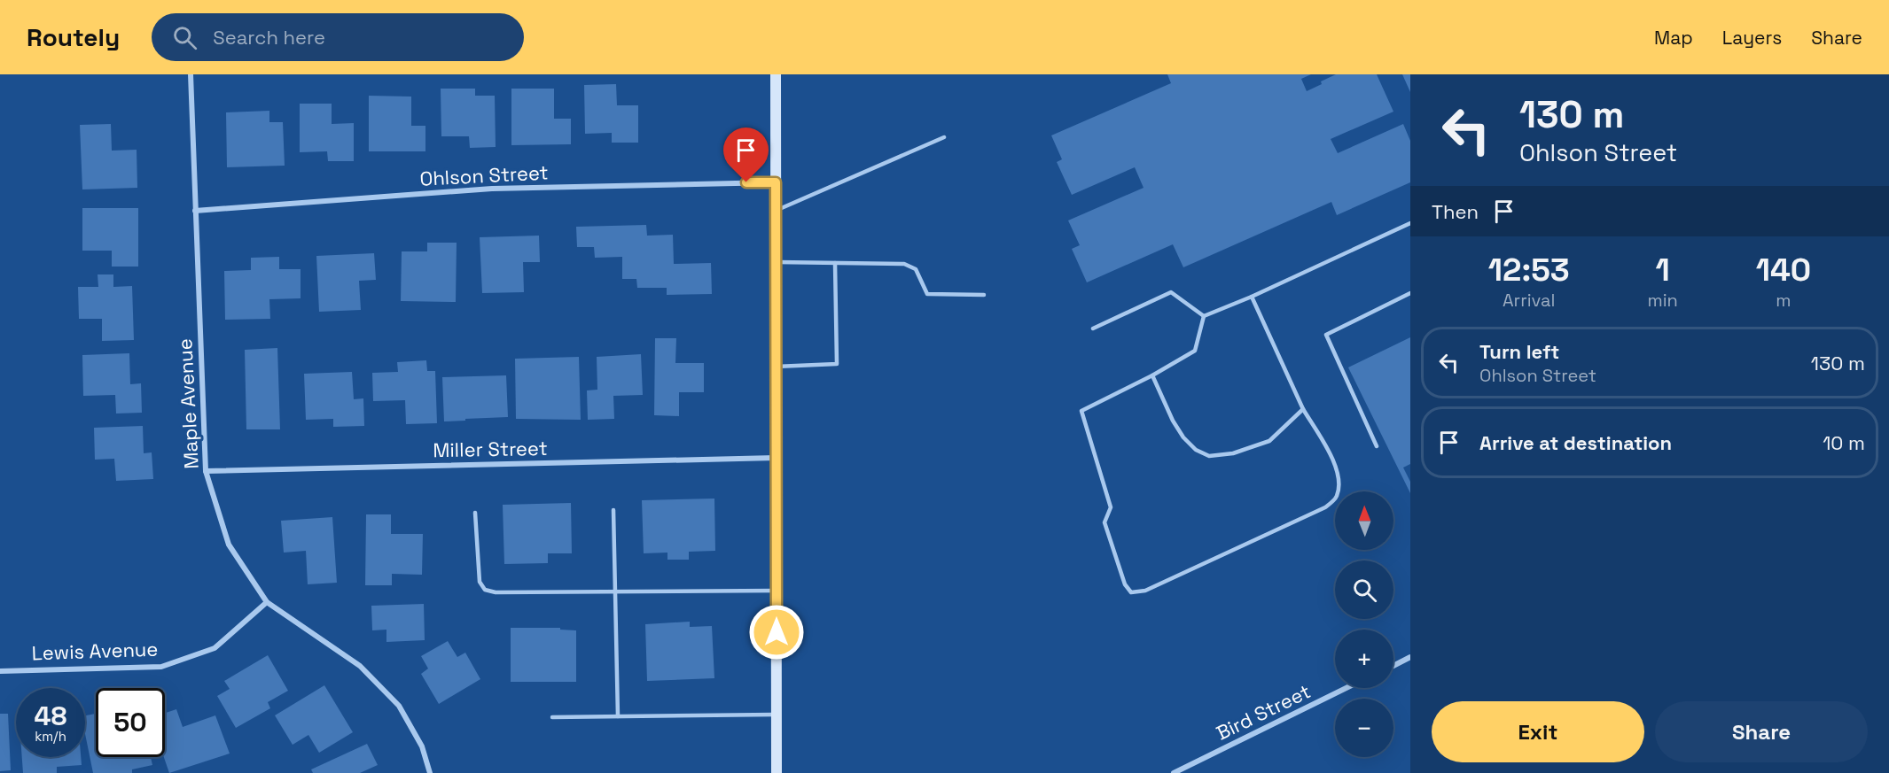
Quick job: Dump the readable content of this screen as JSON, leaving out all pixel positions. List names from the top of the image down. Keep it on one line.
{"streets":{"street":["Ohlson Street","Maple Avenue","Miller Street","Lewis Avenue","Bird Street"]},"crossings":[["Ohlson Street","Maple Avenue"],["Maple Avenue","Miller Street"],["Maple Avenue","Lewis Avenue"]],"north":"top","page":{"header":"Routely","search":"Search here","nav":["Map","Layers","Share"],"turn":["130 m","Ohlson Street"],"then":"Then","eta":["12:53","Arrival","1","min","140","m"],"list":[{"name":"Turn left","note":"Ohlson Street","value":"130 m"},{"name":"Arrive at destination","value":"10 m"}],"map_buttons":["+","−"],"speed":"48 km/h","limit":"50","buttons":["Exit","Share"]}}
